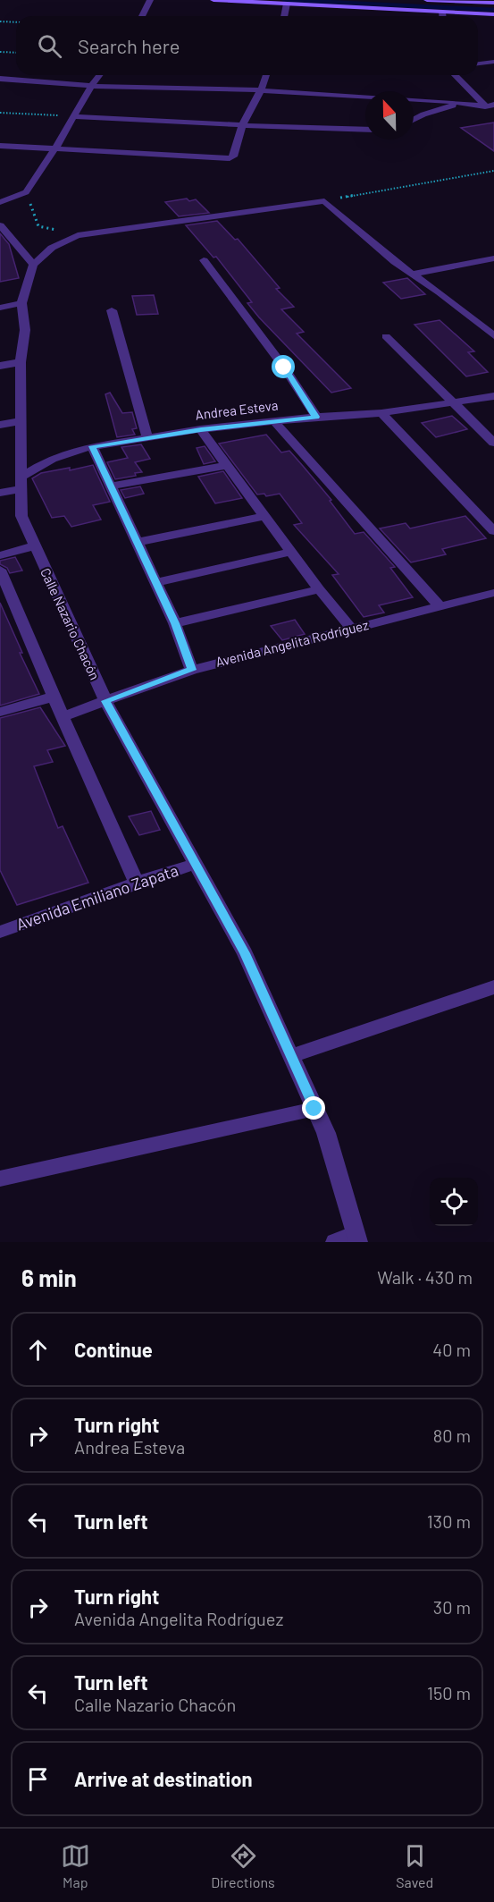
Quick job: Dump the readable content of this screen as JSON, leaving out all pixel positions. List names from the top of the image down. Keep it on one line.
{"streets":{"street":["Andrea Esteva","Calle Nazario Chacón","Avenida Angelita Rodríguez","Avenida Emiliano Zapata"]},"crossings":[["Andrea Esteva","Calle Nazario Chacón"],["Calle Nazario Chacón","Avenida Angelita Rodríguez"],["Calle Nazario Chacón","Avenida Emiliano Zapata"]],"north":"top","page":{"search":"Search here","heading":["6 min","Walk · 430 m"],"list":[["Continue","40 m"],["Turn right","Andrea Esteva","80 m"],["Turn left","130 m"],["Turn right","Avenida Angelita Rodríguez","30 m"],["Turn left","Calle Nazario Chacón","150 m"],"Arrive at destination"],"nav":["Map","Directions","Saved"]}}
